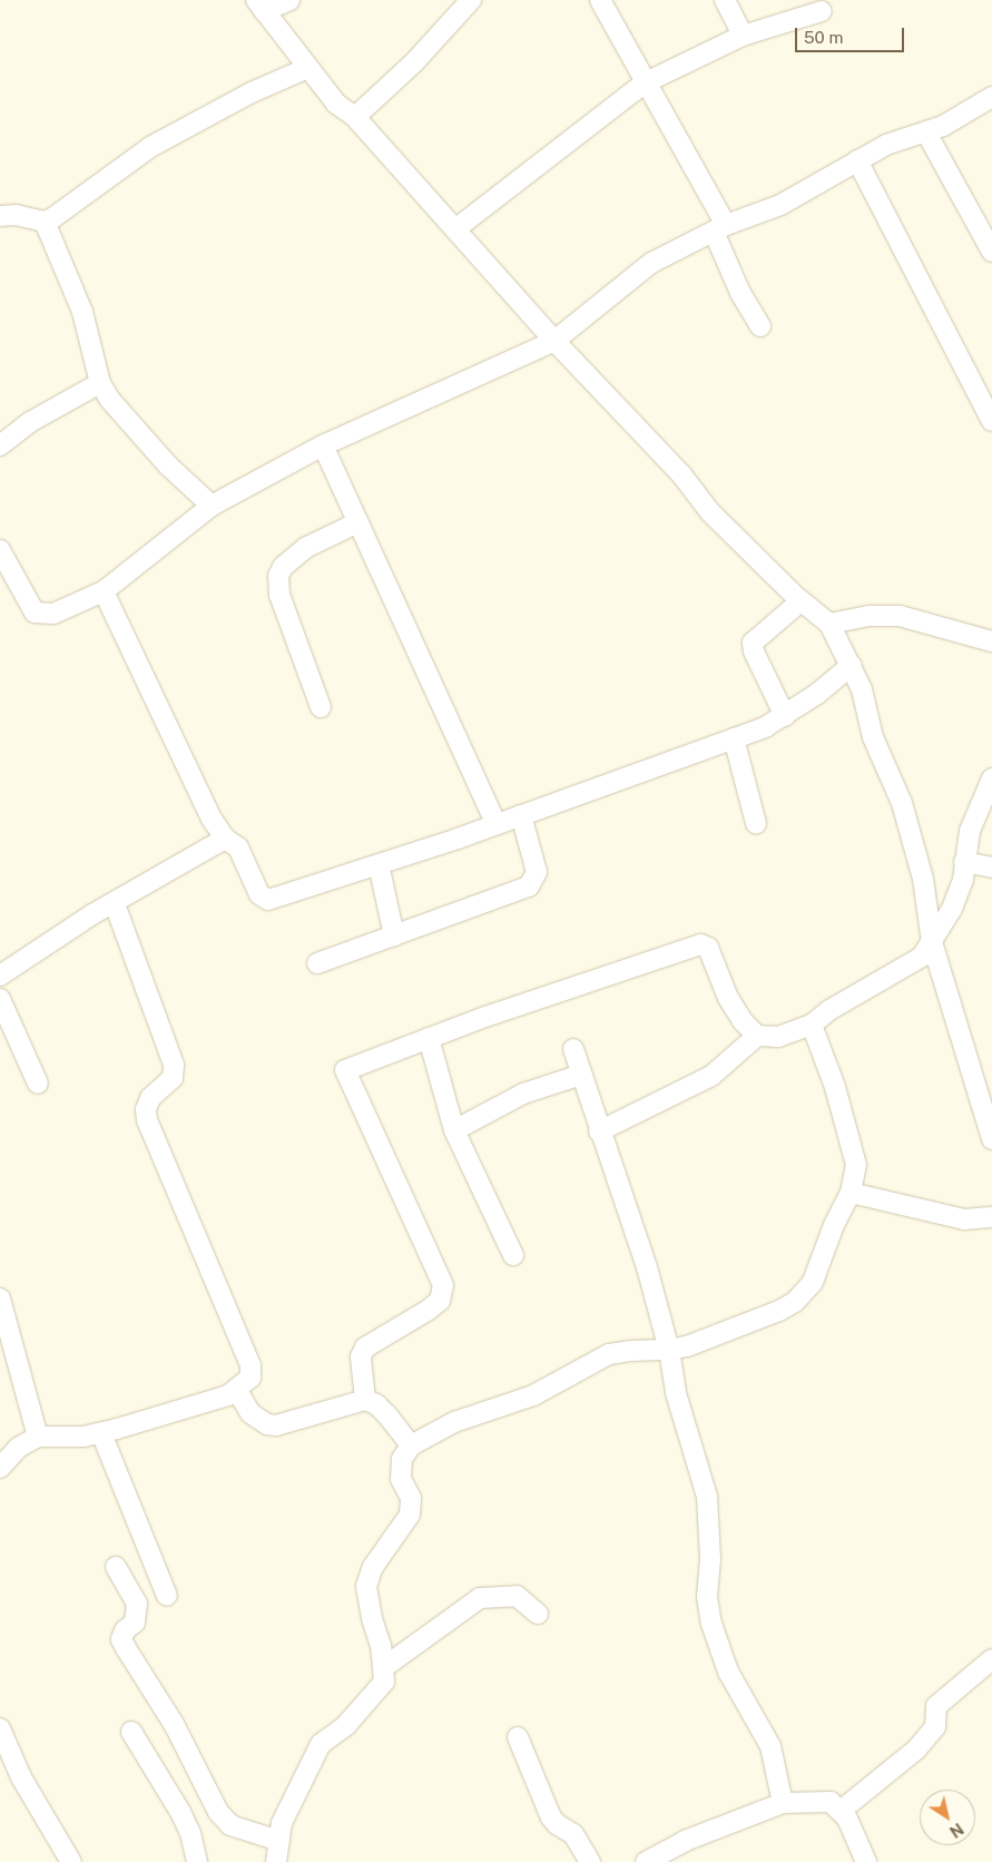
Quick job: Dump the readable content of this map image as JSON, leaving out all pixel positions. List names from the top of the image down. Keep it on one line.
{"scale_bar":"50 m","north":"bottom right"}
